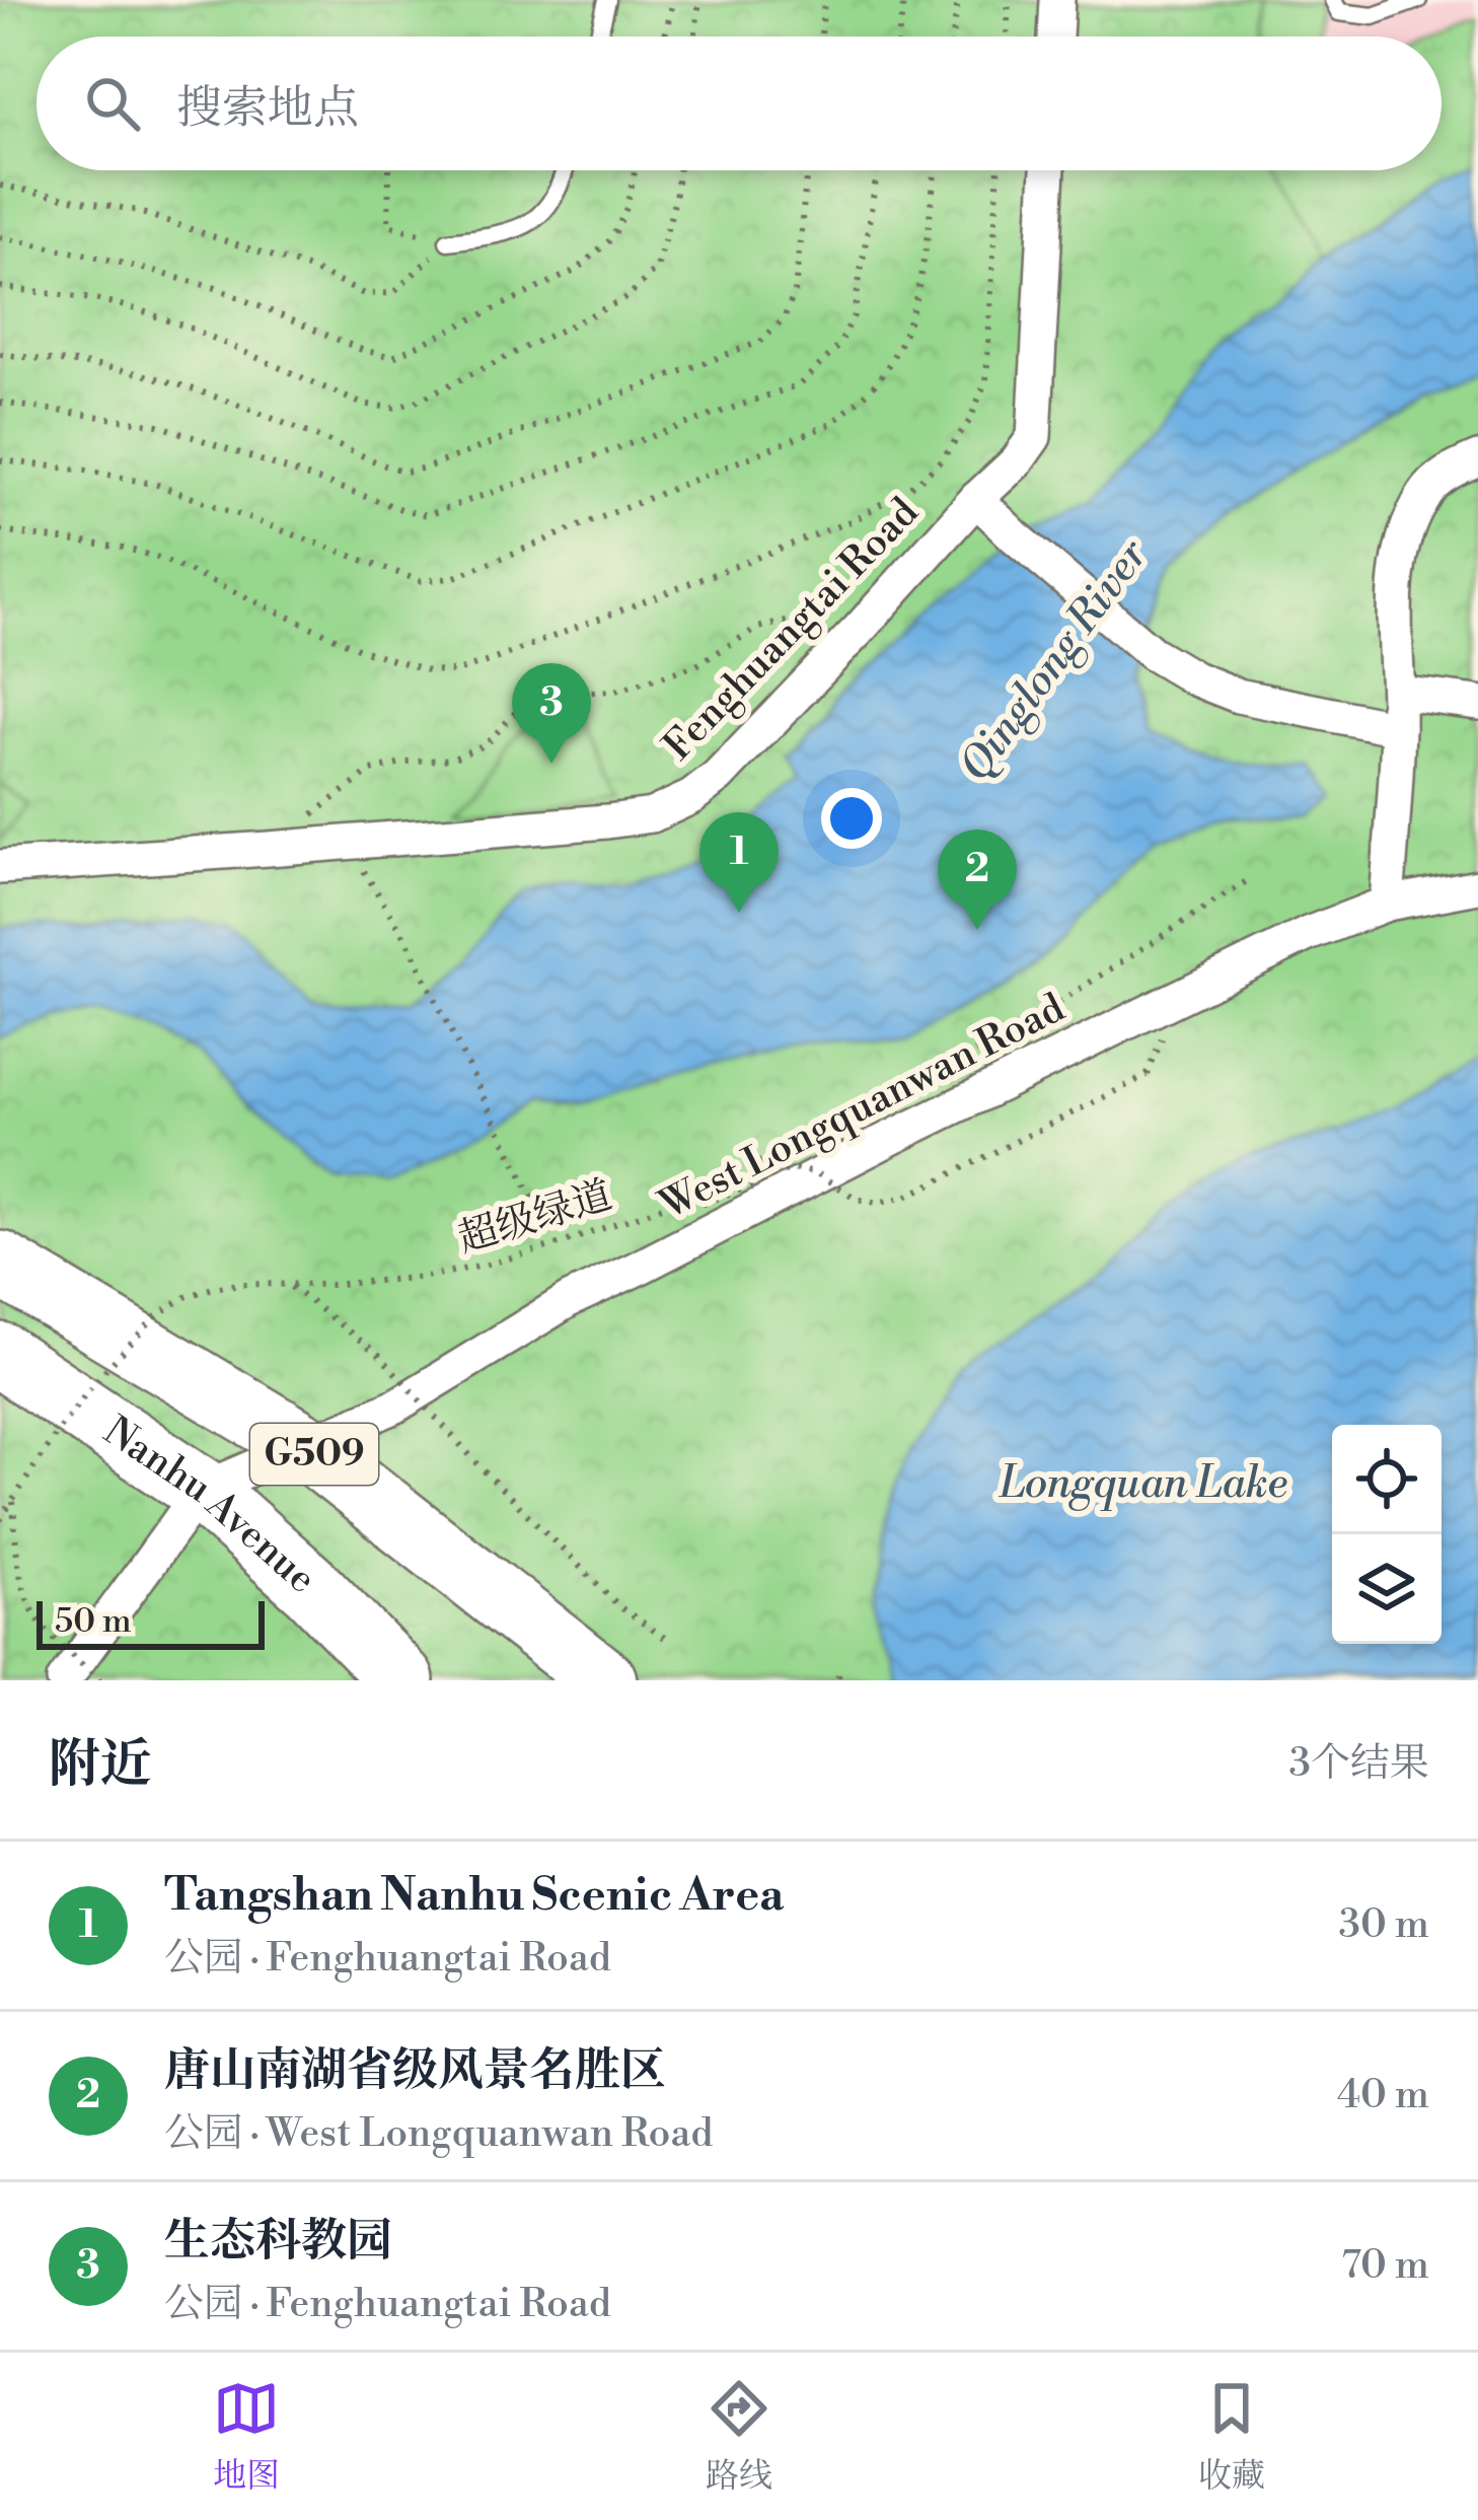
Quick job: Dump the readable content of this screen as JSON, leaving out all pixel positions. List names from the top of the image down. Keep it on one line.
{"streets":{"highway":["G509","Nanhu Avenue"],"street":["Fenghuangtai Road","West Longquanwan Road"],"path":["超级绿道"]},"crossings":[["West Longquanwan Road","G509"],["West Longquanwan Road","Nanhu Avenue"]],"water":["Qinglong River","Longquan Lake"],"scale_bar":"50 m","page":{"search":"搜索地点","pins":["3","1","2"],"scale":"50 m","heading":["附近","3个结果"],"list":[{"mark":"1","name":"Tangshan Nanhu Scenic Area","note":"公园 · Fenghuangtai Road","value":"30 m"},{"mark":"2","name":"唐山南湖省级风景名胜区","note":"公园 · West Longquanwan Road","value":"40 m"},{"mark":"3","name":"生态科教园","note":"公园 · Fenghuangtai Road","value":"70 m"}],"nav":["地图","路线","收藏"]}}
